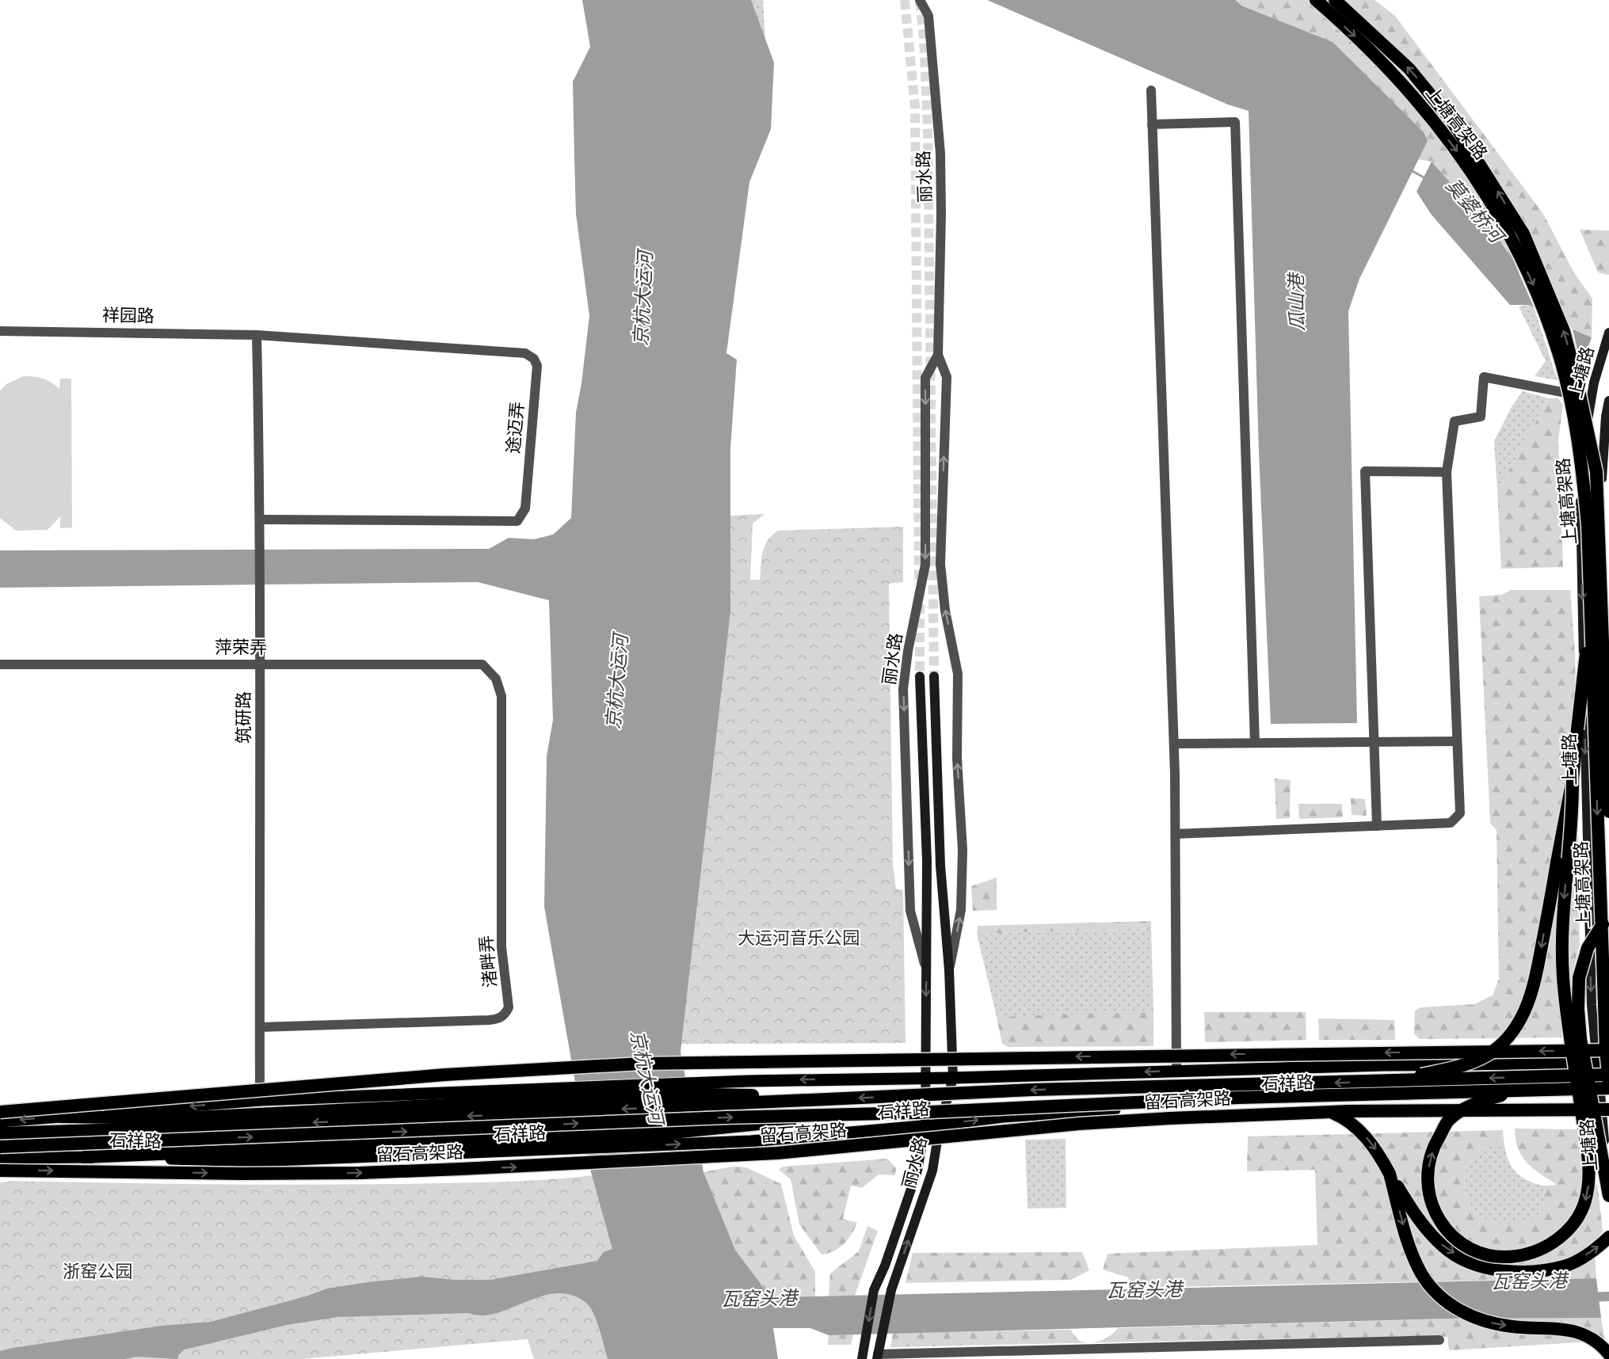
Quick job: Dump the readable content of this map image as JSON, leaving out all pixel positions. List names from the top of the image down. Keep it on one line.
{"streets":{"highway":["上塘高架路","留石高架路"],"main road":["丽水路","上塘路","石祥路"],"street":["祥园路","途迈弄","萍荣弄","筑研路","渚畔弄"]},"crossings":[["丽水路","石祥路"],["祥园路","途迈弄"],["祥园路","筑研路"],["上塘路","石祥路"],["上塘路","留石高架路"],["途迈弄","筑研路"],["萍荣弄","筑研路"],["萍荣弄","渚畔弄"],["筑研路","渚畔弄"],["筑研路","石祥路"],["石祥路","留石高架路"]],"water":["莫婆桥河","京杭大运河","瓜山港","瓦窑头港"],"parks":["大运河音乐公园","浙窑公园"]}
